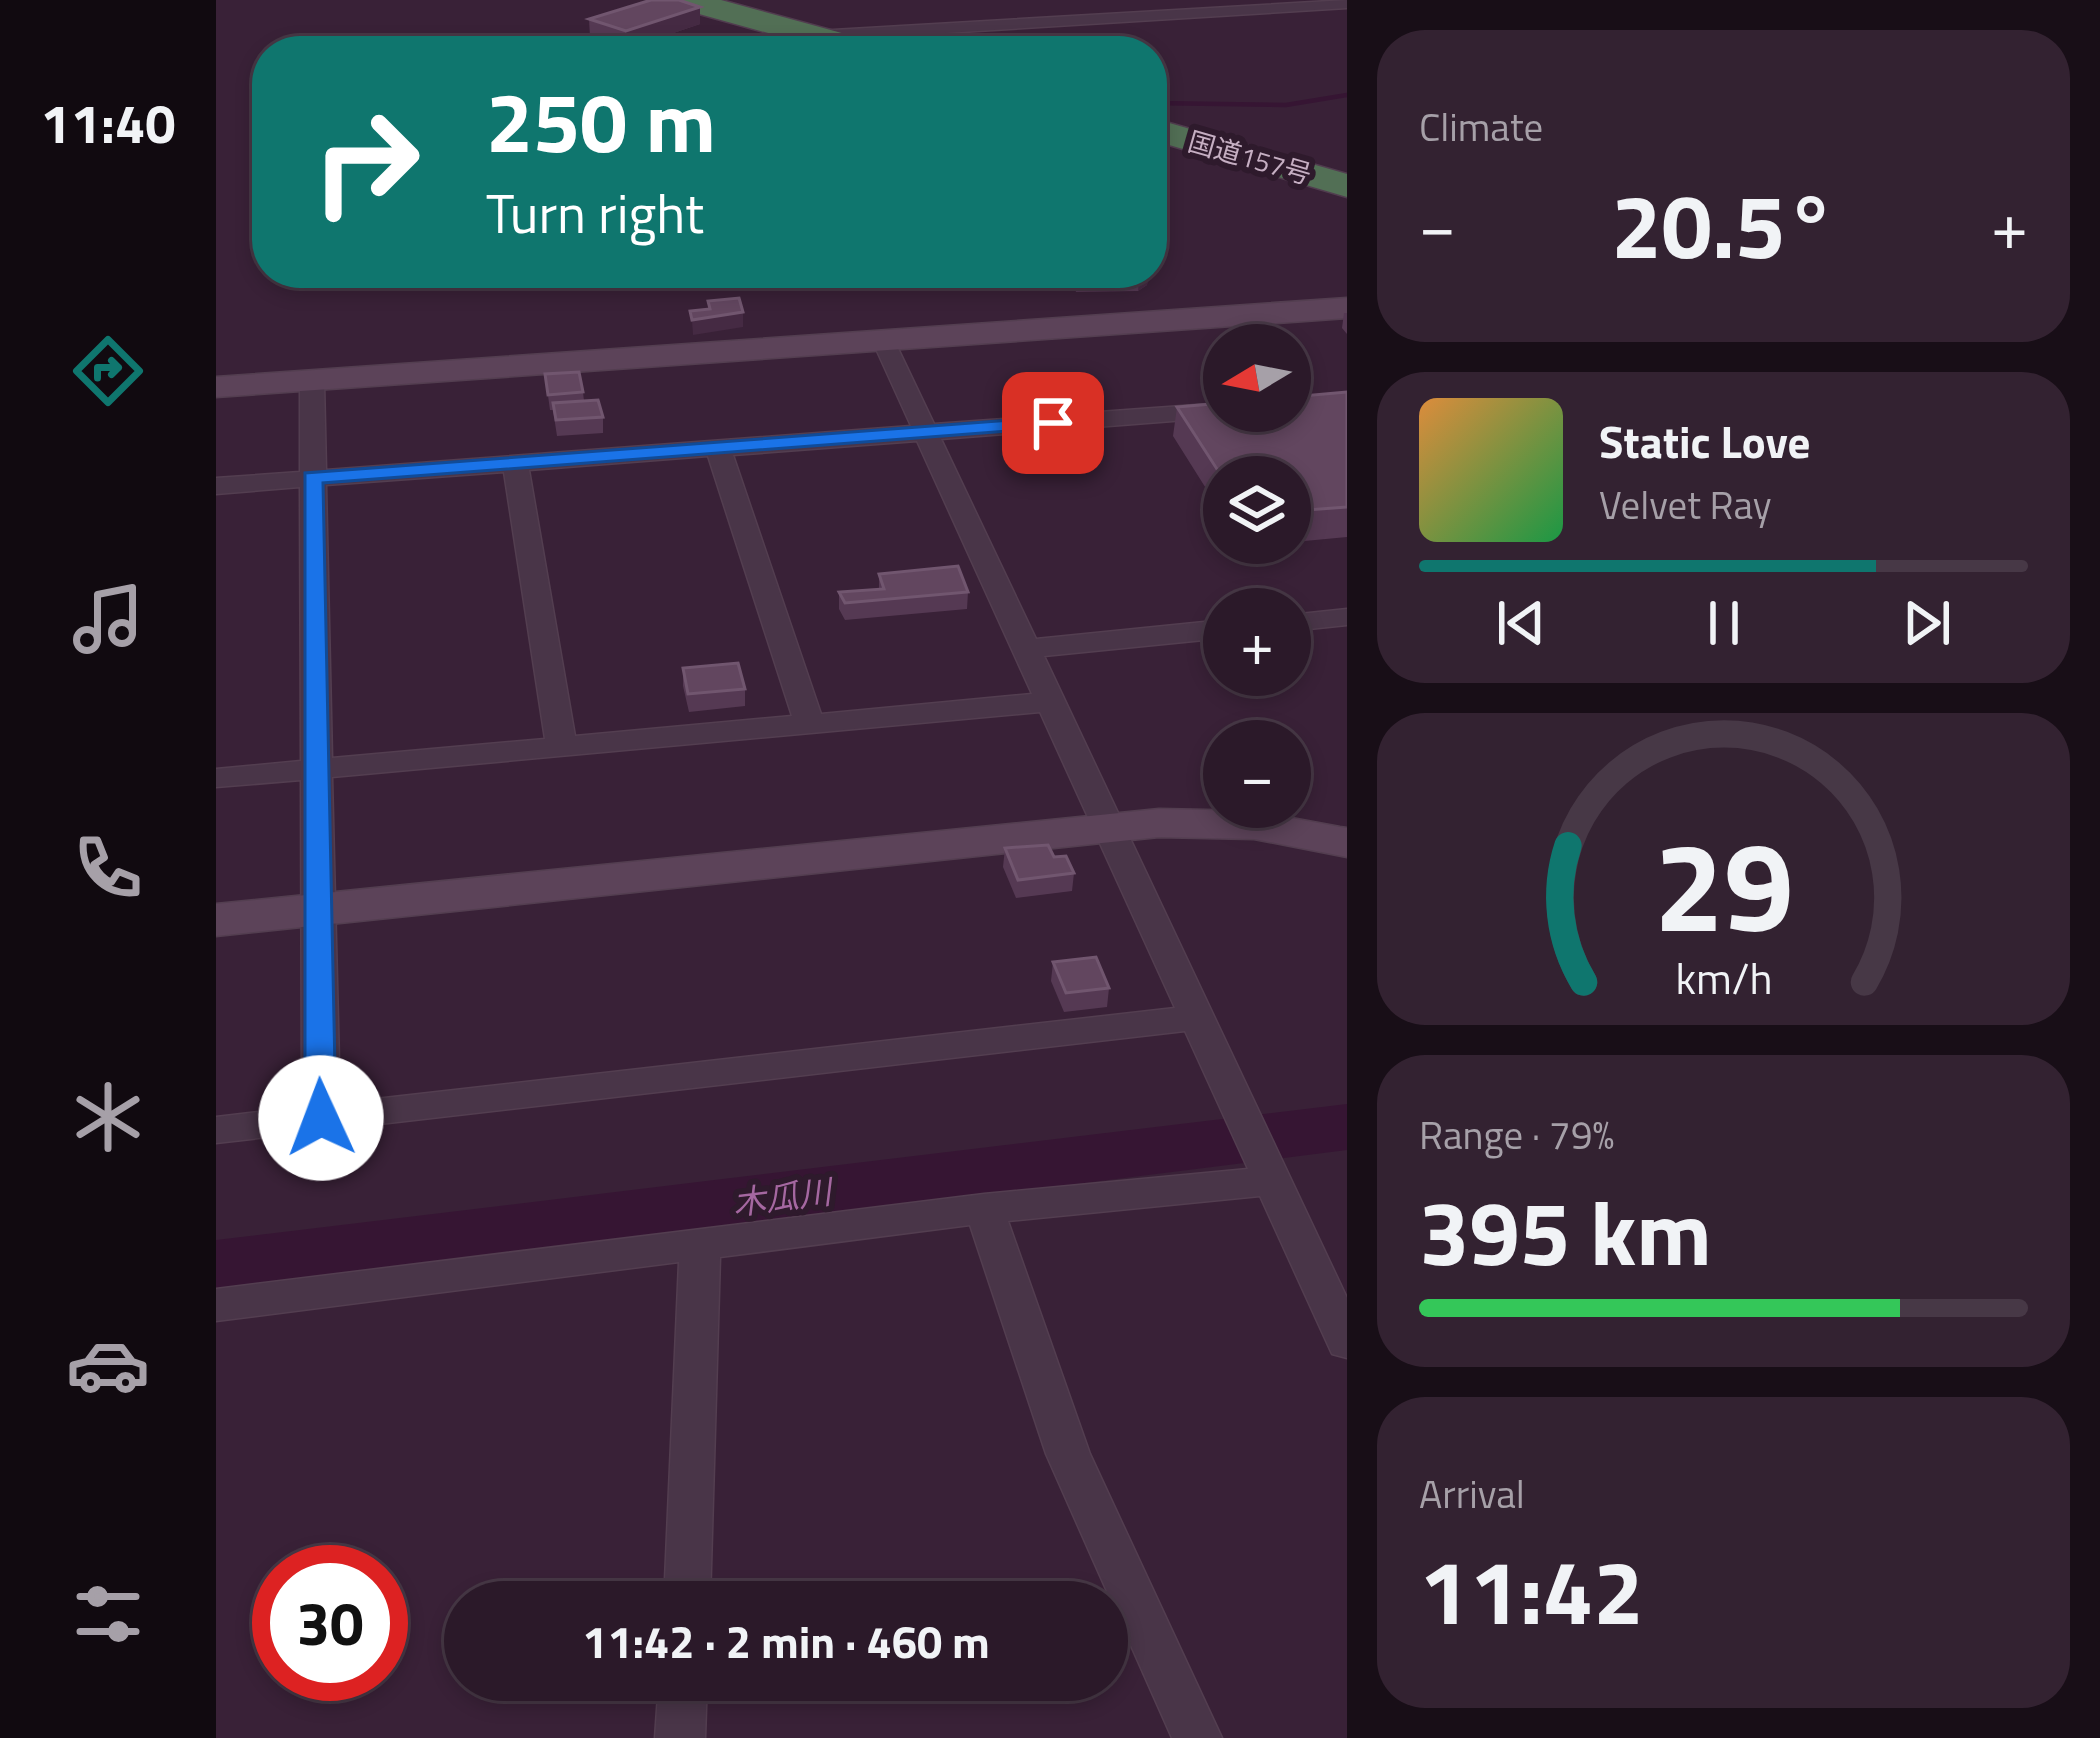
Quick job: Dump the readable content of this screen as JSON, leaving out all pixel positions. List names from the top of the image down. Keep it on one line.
{"streets":{"highway":["国道157号"]},"water":["木瓜川"],"north":"left","page":{"tabs":"11:40","tile":["Climate",["Range · 79%","395 km"],["Arrival","11:42"]],"turn":["250 m","Turn right"],"heat":["−","20.5°","+"],"map_buttons":["+","−"],"song":["Static Love","Velvet Ray"],"limit":"30","trip":"11:42 · 2 min · 460 m","gauge":["29","km/h"]}}
